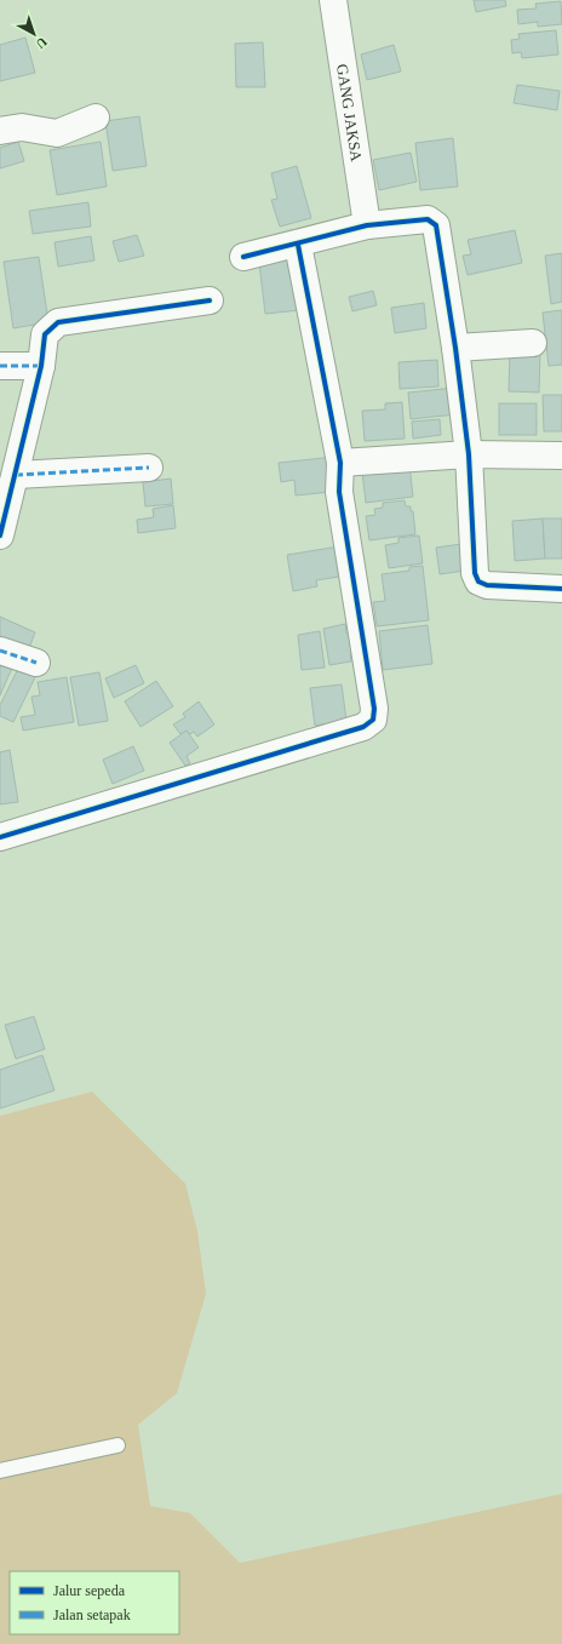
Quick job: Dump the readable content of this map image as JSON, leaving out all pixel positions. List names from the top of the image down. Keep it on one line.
{"streets":{"street":["GANG JAKSA"]},"legend":["Jalur sepeda","Jalan setapak"],"north":"bottom right"}
